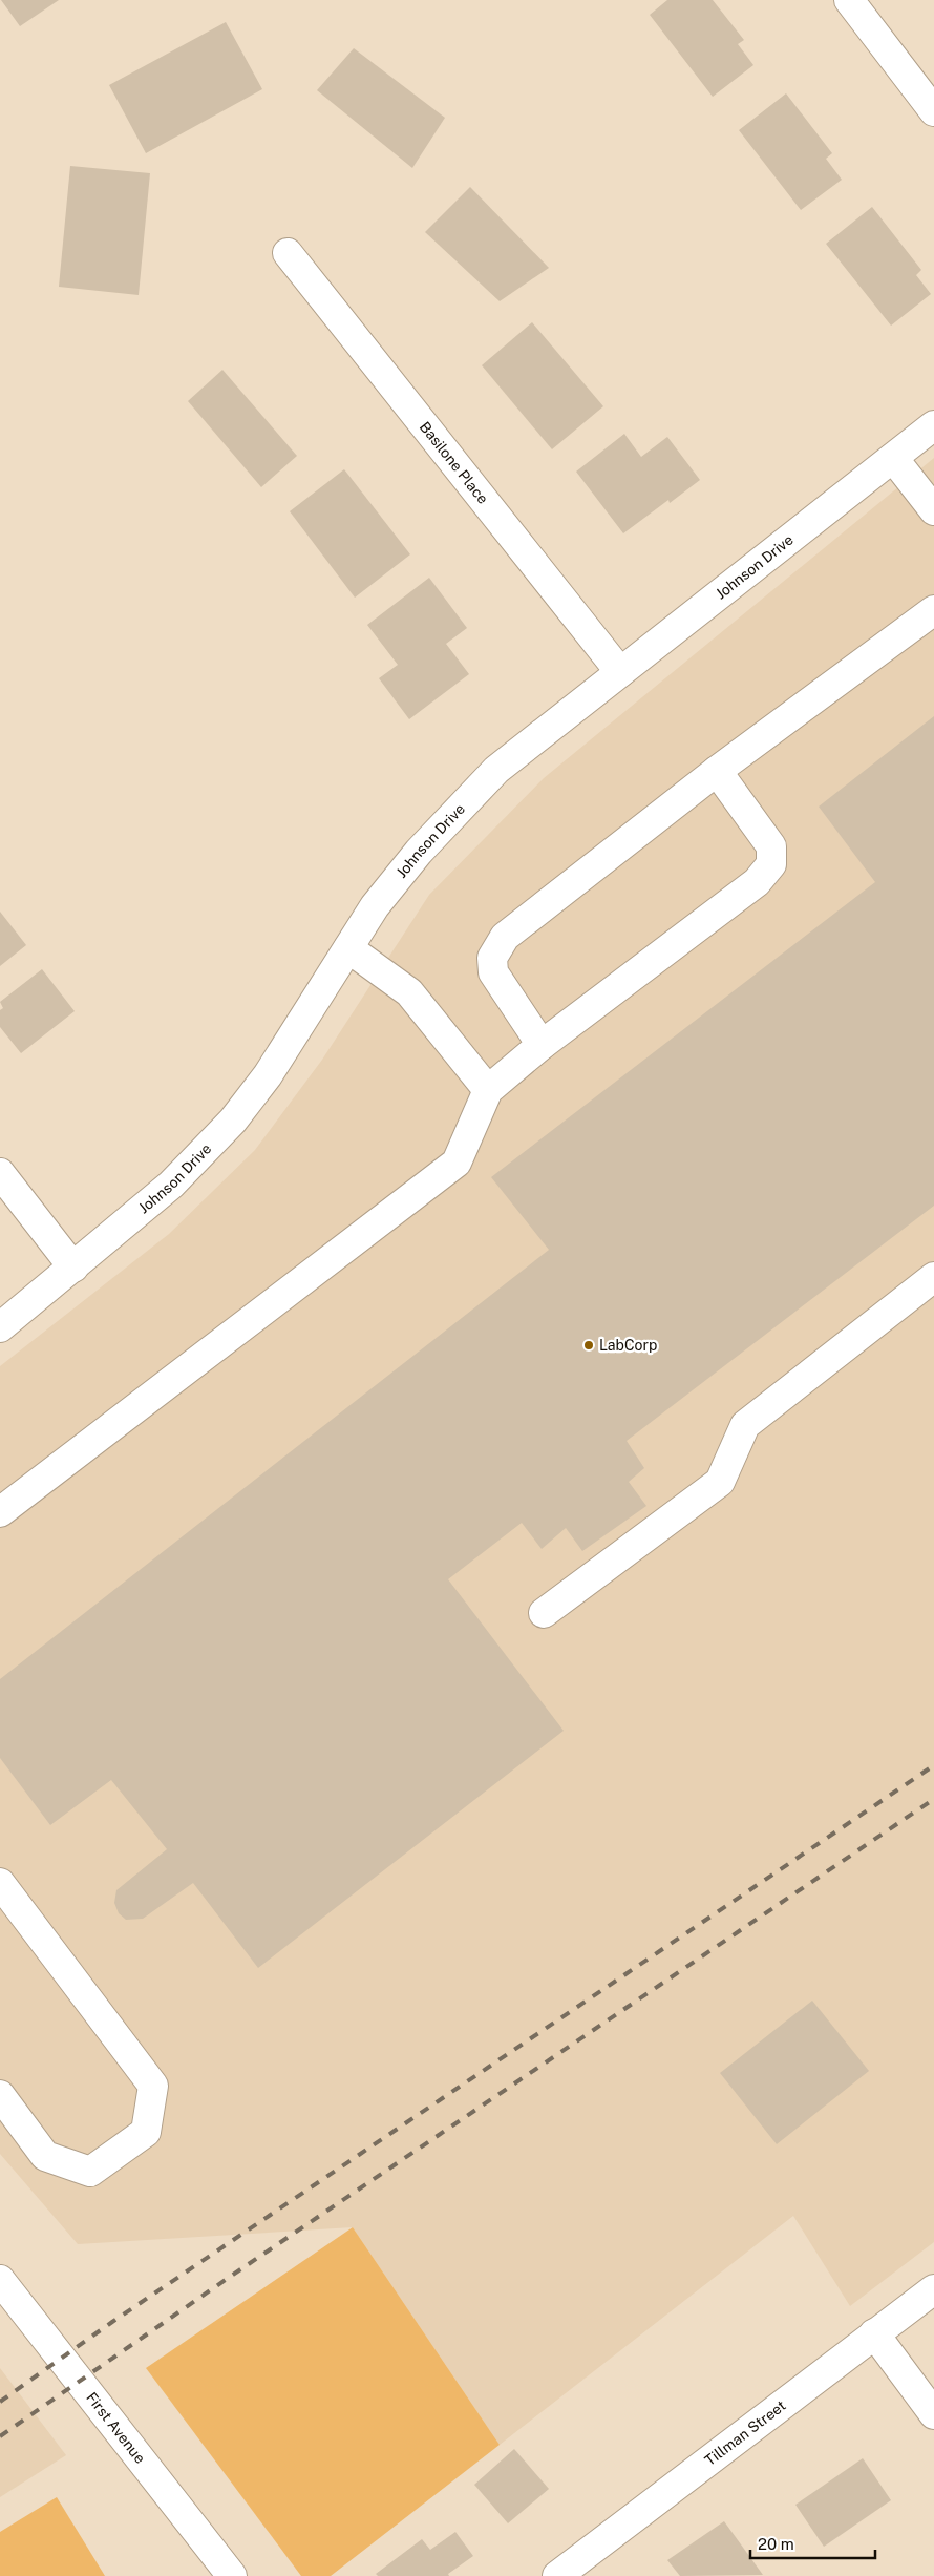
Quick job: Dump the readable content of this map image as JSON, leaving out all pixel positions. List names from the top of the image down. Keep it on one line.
{"streets":{"street":["Basilone Place","Johnson Drive","First Avenue","Tillman Street"]},"crossings":[["Basilone Place","Johnson Drive"]],"places":["LabCorp"],"scale_bar":"20 m"}
